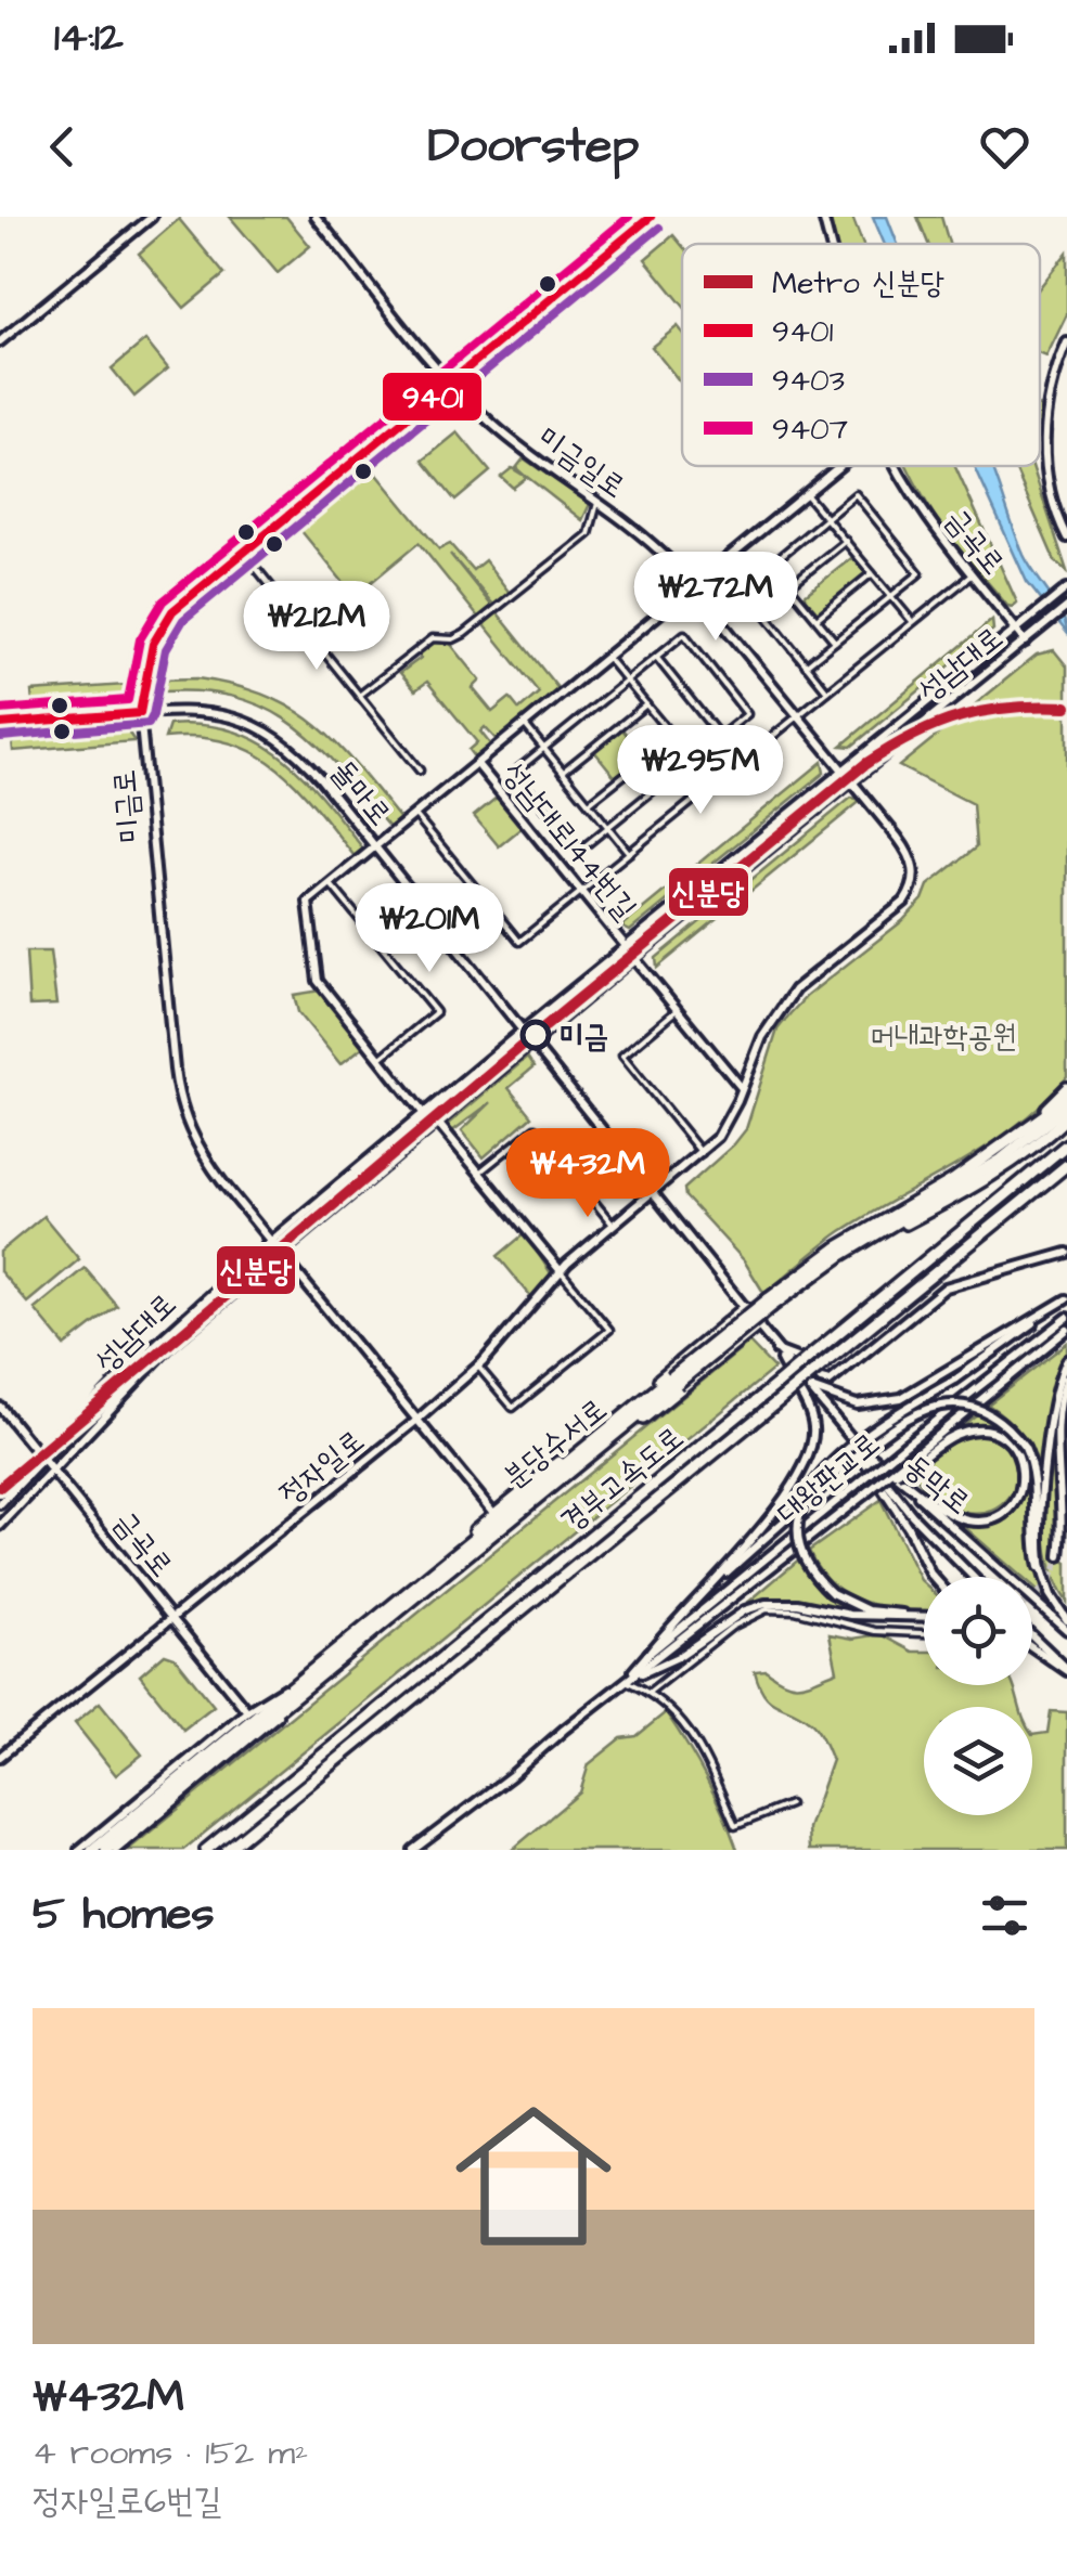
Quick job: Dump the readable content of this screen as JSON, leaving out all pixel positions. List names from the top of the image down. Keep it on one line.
{"streets":{"highway":["분당수서로","경부고속도로"],"main road":["미금일로","금곡로","성남대로","돌마로","미금로","성남대로144번길","정자일로","대왕판교로","동막로"]},"crossings":[["미금일로","성남대로"],["미금일로","돌마로"],["미금일로","미금로"],["미금일로","정자일로"],["금곡로","성남대로"],["금곡로","정자일로"],["성남대로","돌마로"],["성남대로","미금로"],["성남대로","성남대로144번길"],["돌마로","미금로"],["돌마로","정자일로"],["돌마로","동막로"],["미금로","정자일로"]],"parks":["머내과학공원"],"places":["미금"],"lines":["transit line 9401","transit line 9407","transit line 9403","metro line 신분당"],"legend":["Metro 신분당","9401","9403","9407"],"page":{"status":"14:12","header":"Doorstep","price":["₩272M","₩212M","₩295M","₩201M","₩432M"],"heading":"5 homes","list":[{"name":"₩432M","note":"4 rooms · 152 m² · 정자일로6번길"}]}}
